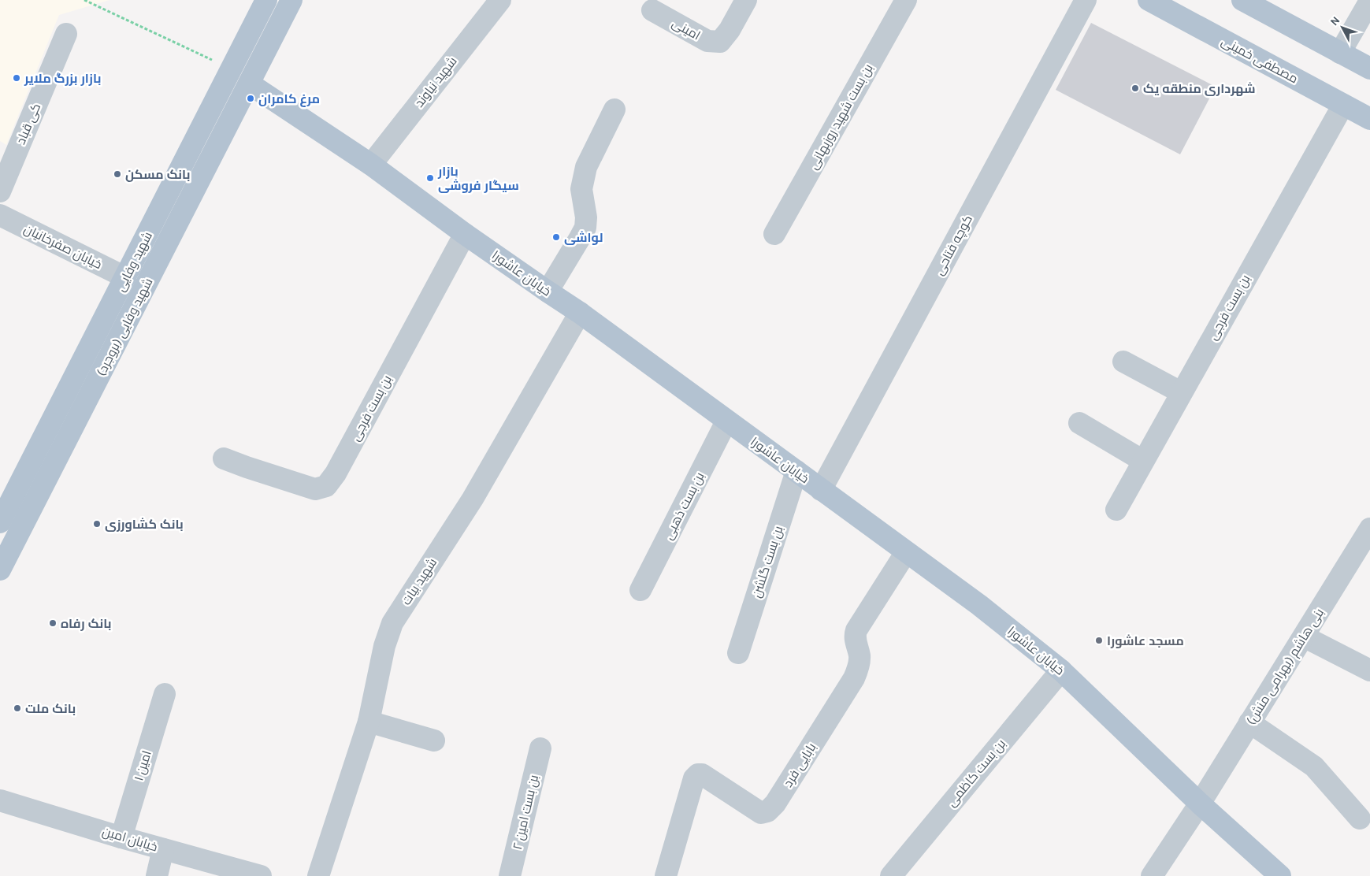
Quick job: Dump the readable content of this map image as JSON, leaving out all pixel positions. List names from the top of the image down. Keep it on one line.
{"streets":{"main road":["مصطفی خمینی","شهید وفایی","خیابان عاشورا","شهید وفایی (بروجرد)"],"street":["امینی","شهید نیاوند","بن بست شهید روزبهانی","کی قباد","کوچه فتاحی","خیابان صفرخانیان","بن بست فرجی","بن بست ذهبی","بن بست گلشن","شهید بیات","بنی هاشم (بهرامی منش)","بابایی فرد","امین ۱","بن بست کاظمی","بن بست امین ۲","خیابان امین"]},"crossings":[["مصطفی خمینی","بن بست فرجی"],["شهید نیاوند","خیابان عاشورا"],["کوچه فتاحی","خیابان عاشورا"],["خیابان صفرخانیان","شهید وفایی"],["خیابان عاشورا","بن بست فرجی"],["خیابان عاشورا","شهید وفایی (بروجرد)"],["خیابان عاشورا","بن بست ذهبی"],["خیابان عاشورا","بن بست گلشن"],["خیابان عاشورا","شهید بیات"],["خیابان عاشورا","بنی هاشم (بهرامی منش)"],["خیابان عاشورا","بابایی فرد"],["خیابان عاشورا","بن بست کاظمی"],["امین ۱","خیابان امین"]],"places":["بازار بزرگ ملایر","شهرداری منطقه یک","مرغ کامران","بانک مسکن","بازار سیگار فروشی","لواشی","بانک کشاورزی","بانک رفاه","مسجد عاشورا","بانک ملت"],"north":"top left"}
